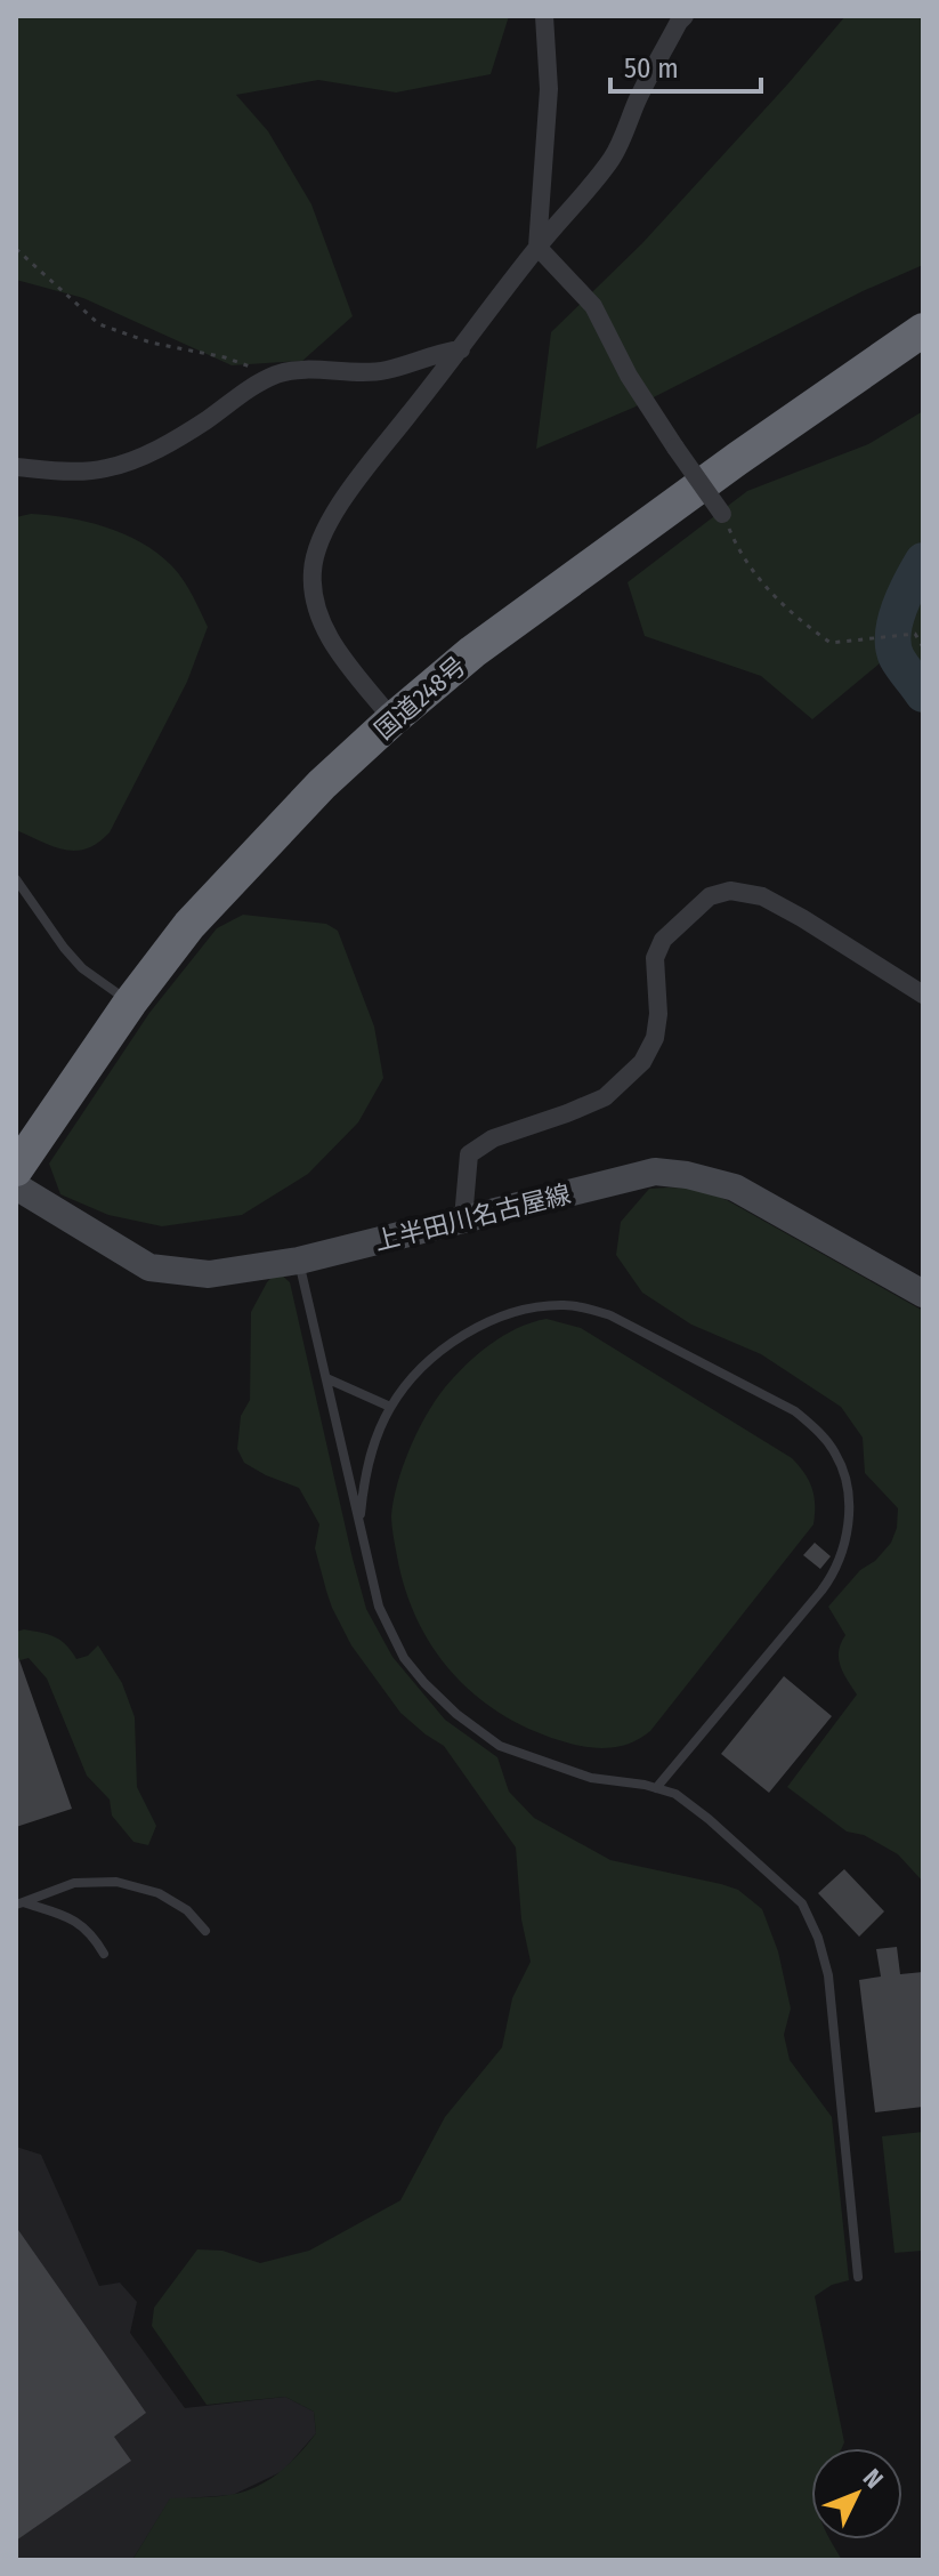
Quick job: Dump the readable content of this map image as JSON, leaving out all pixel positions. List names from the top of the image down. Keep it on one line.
{"streets":{"highway":["国道248号"],"main road":["上半田川名古屋線"]},"scale_bar":"50 m","north":"top right"}
